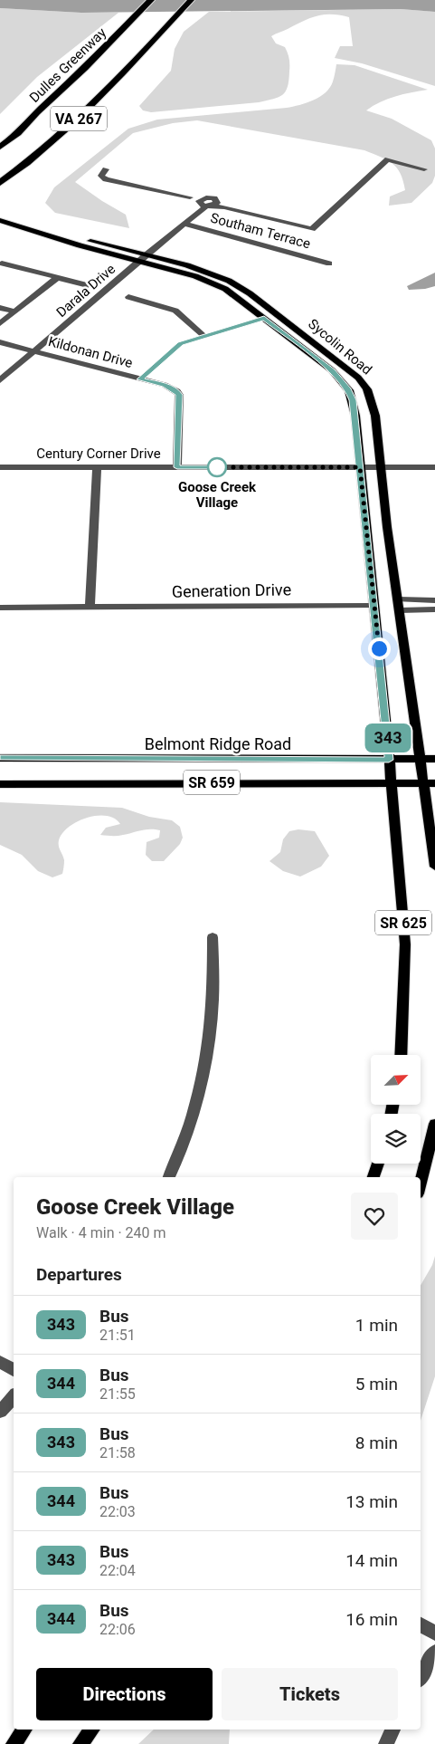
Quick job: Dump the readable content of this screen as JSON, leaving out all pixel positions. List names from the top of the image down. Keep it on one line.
{"streets":{"highway":["Dulles Greenway","VA 267"],"main road":["Sycolin Road","Belmont Ridge Road","SR 659","SR 625"],"street":["Southam Terrace","Darala Drive","Kildonan Drive","Century Corner Drive","Generation Drive"]},"crossings":[["Southam Terrace","Darala Drive"],["Darala Drive","Sycolin Road"],["Darala Drive","Kildonan Drive"],["Sycolin Road","Century Corner Drive"],["Sycolin Road","Generation Drive"],["Sycolin Road","Belmont Ridge Road"],["Sycolin Road","SR 659"],["Sycolin Road","SR 625"],["Kildonan Drive","Century Corner Drive"],["SR 659","SR 625"]],"places":["Goose Creek Village"],"lines":["bus line 343"],"north":"top right","page":{"on_map":"343","heading":[["Goose Creek Village","Walk · 4 min · 240 m"],"Departures"],"list":[{"mark":"343","name":"Bus","note":"21:51","value":"1 min"},{"mark":"344","name":"Bus","note":"21:55","value":"5 min"},{"mark":"343","name":"Bus","note":"21:58","value":"8 min"},{"mark":"344","name":"Bus","note":"22:03","value":"13 min"},{"mark":"343","name":"Bus","note":"22:04","value":"14 min"},{"mark":"344","name":"Bus","note":"22:06","value":"16 min"}],"buttons":["Directions","Tickets"]}}
